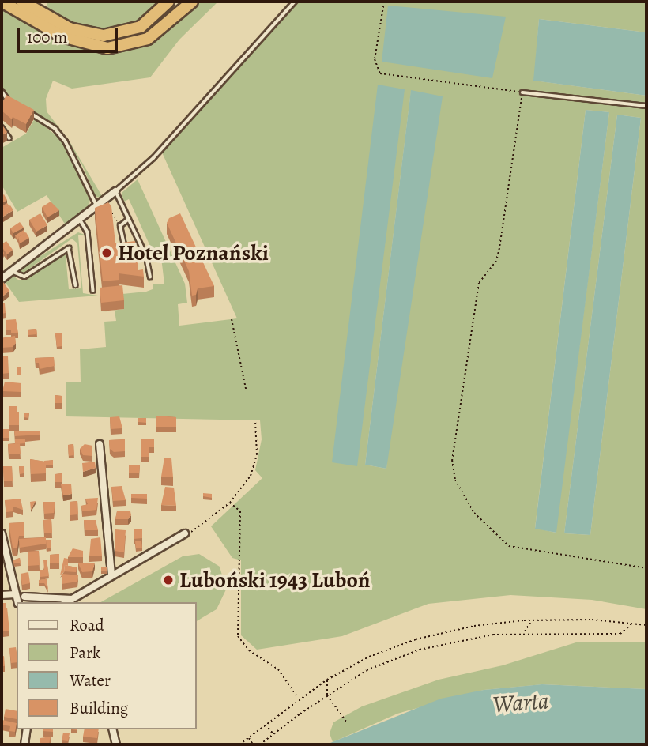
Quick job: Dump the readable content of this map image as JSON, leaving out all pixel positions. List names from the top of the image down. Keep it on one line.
{"water":["Warta"],"places":["Hotel Poznański","Luboński 1943 Luboń"],"legend":["Road","Park","Water","Building"],"scale_bar":"100 m"}
